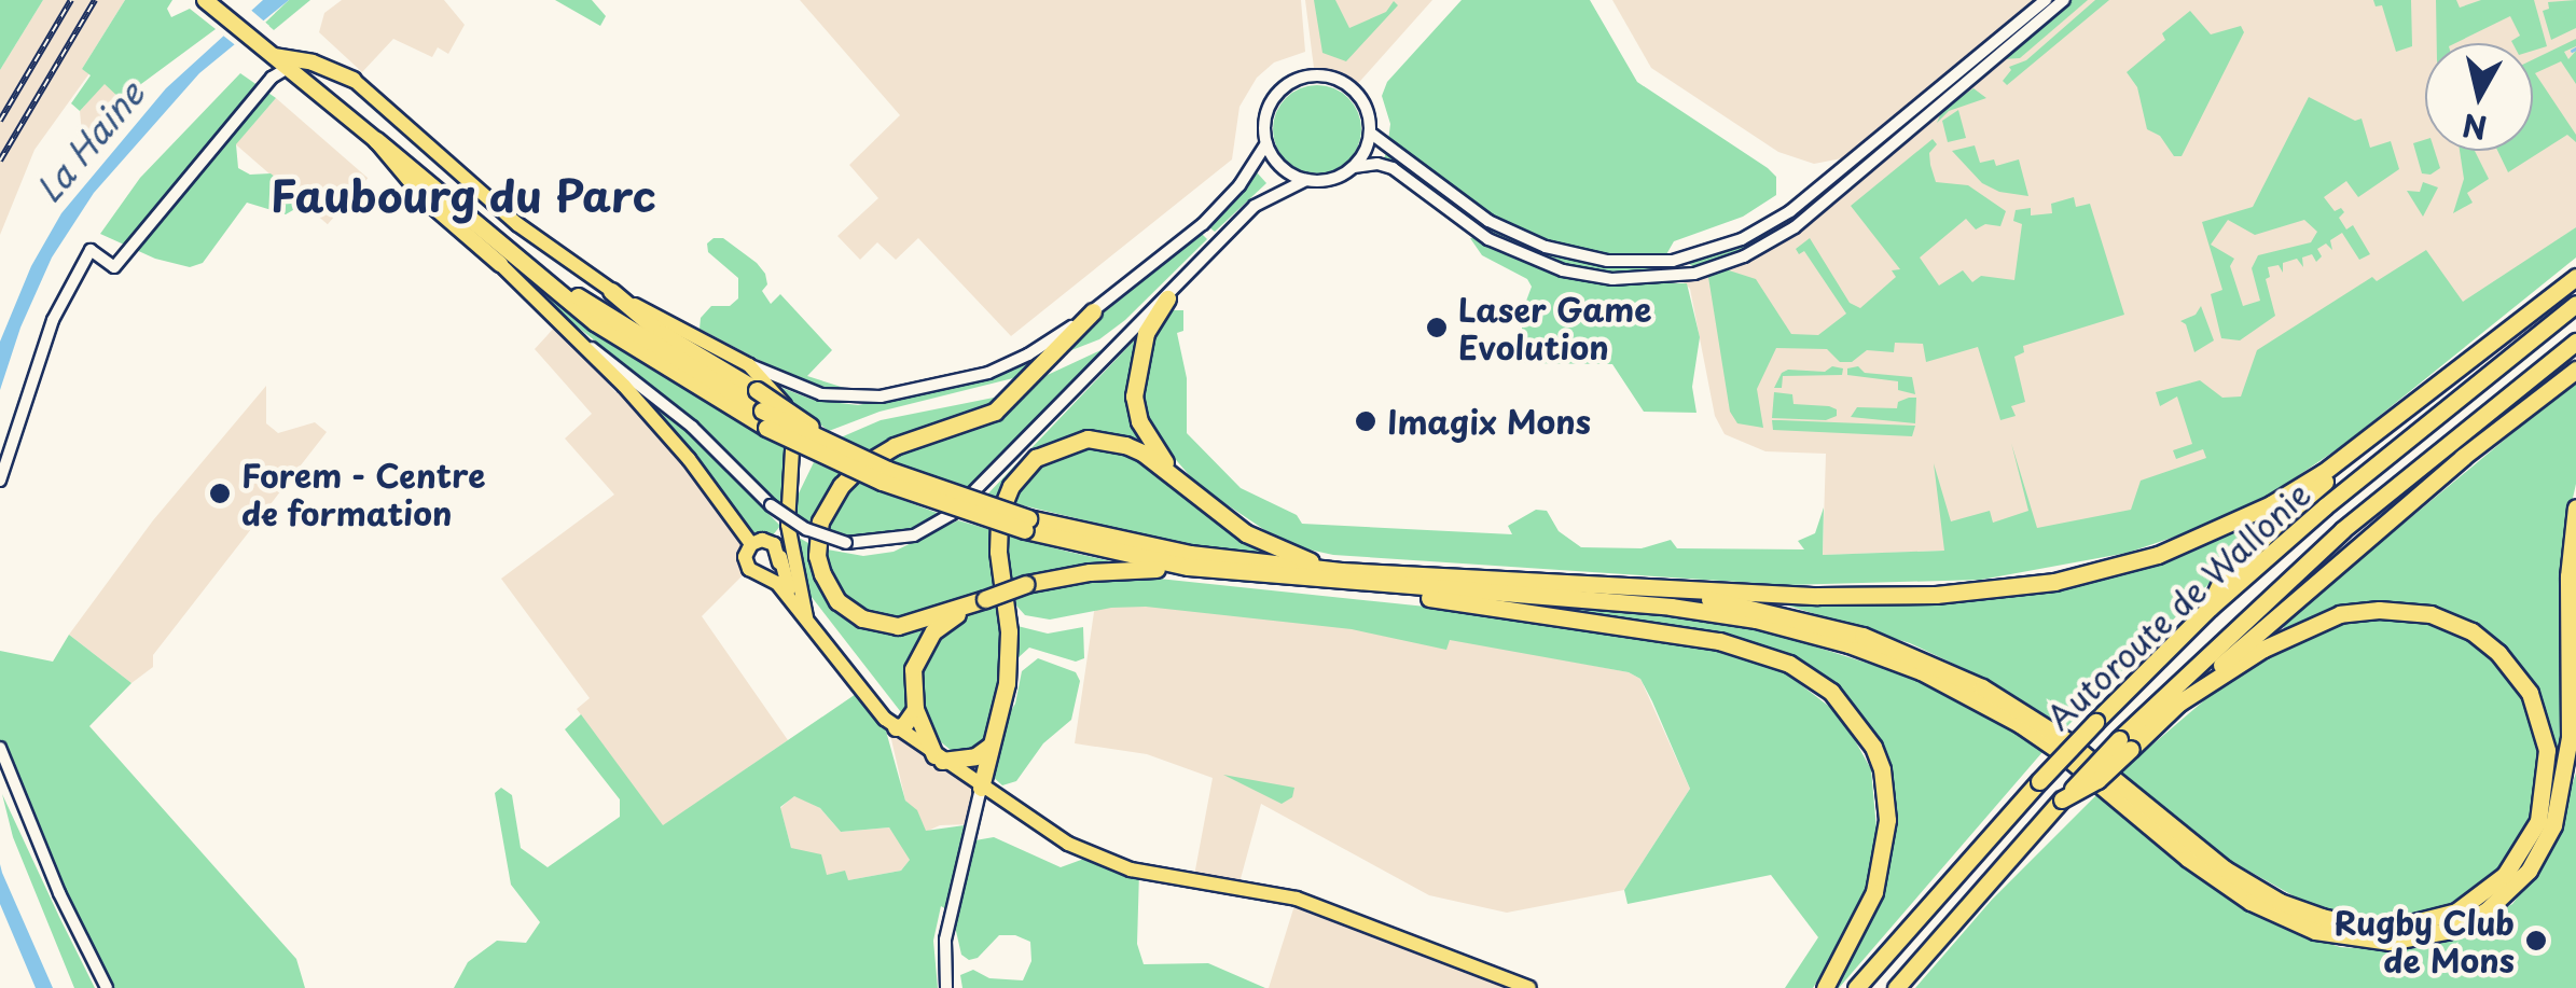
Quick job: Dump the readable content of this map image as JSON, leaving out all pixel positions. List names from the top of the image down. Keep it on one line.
{"streets":{"highway":["Autoroute de Wallonie"]},"districts":["Faubourg du Parc"],"water":["La Haine"],"places":["Laser Game Evolution","Imagix Mons","Forem - Centre de formation","Rugby Club de Mons"],"north":"bottom"}
